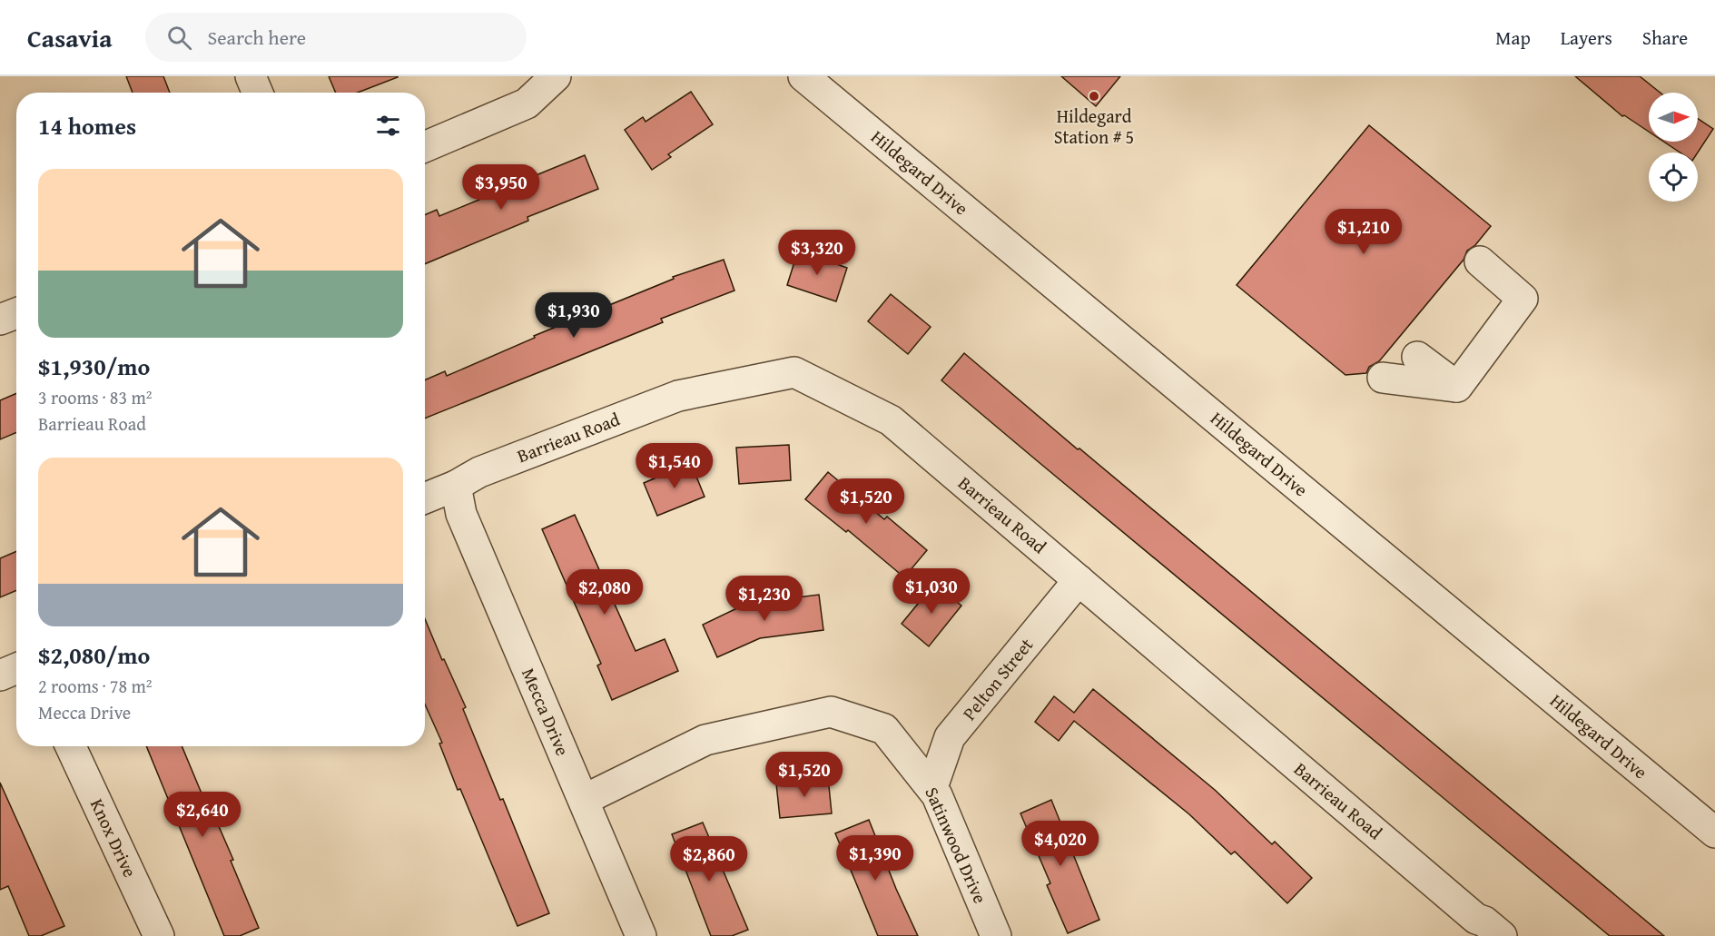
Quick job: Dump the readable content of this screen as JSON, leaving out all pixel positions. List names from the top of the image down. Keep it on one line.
{"streets":{"street":["Hildegard Drive","Barrieau Road","Pelton Street","Mecca Drive","Knox Drive","Satinwood Drive"]},"crossings":[["Barrieau Road","Pelton Street"],["Barrieau Road","Mecca Drive"],["Pelton Street","Satinwood Drive"],["Mecca Drive","Satinwood Drive"]],"places":["Hildegard Station # 5"],"north":"right","page":{"header":"Casavia","search":"Search here","nav":["Map","Layers","Share"],"heading":"14 homes","list":[{"name":"$1,930/mo","note":"3 rooms · 83 m² · Barrieau Road"},{"name":"$2,080/mo","note":"2 rooms · 78 m² · Mecca Drive"}],"price":["$3,950","$1,210","$3,320","$1,930","$1,540","$1,520","$1,030","$2,080","$1,230","$1,520","$2,640","$4,020","$1,390","$2,860"]}}
